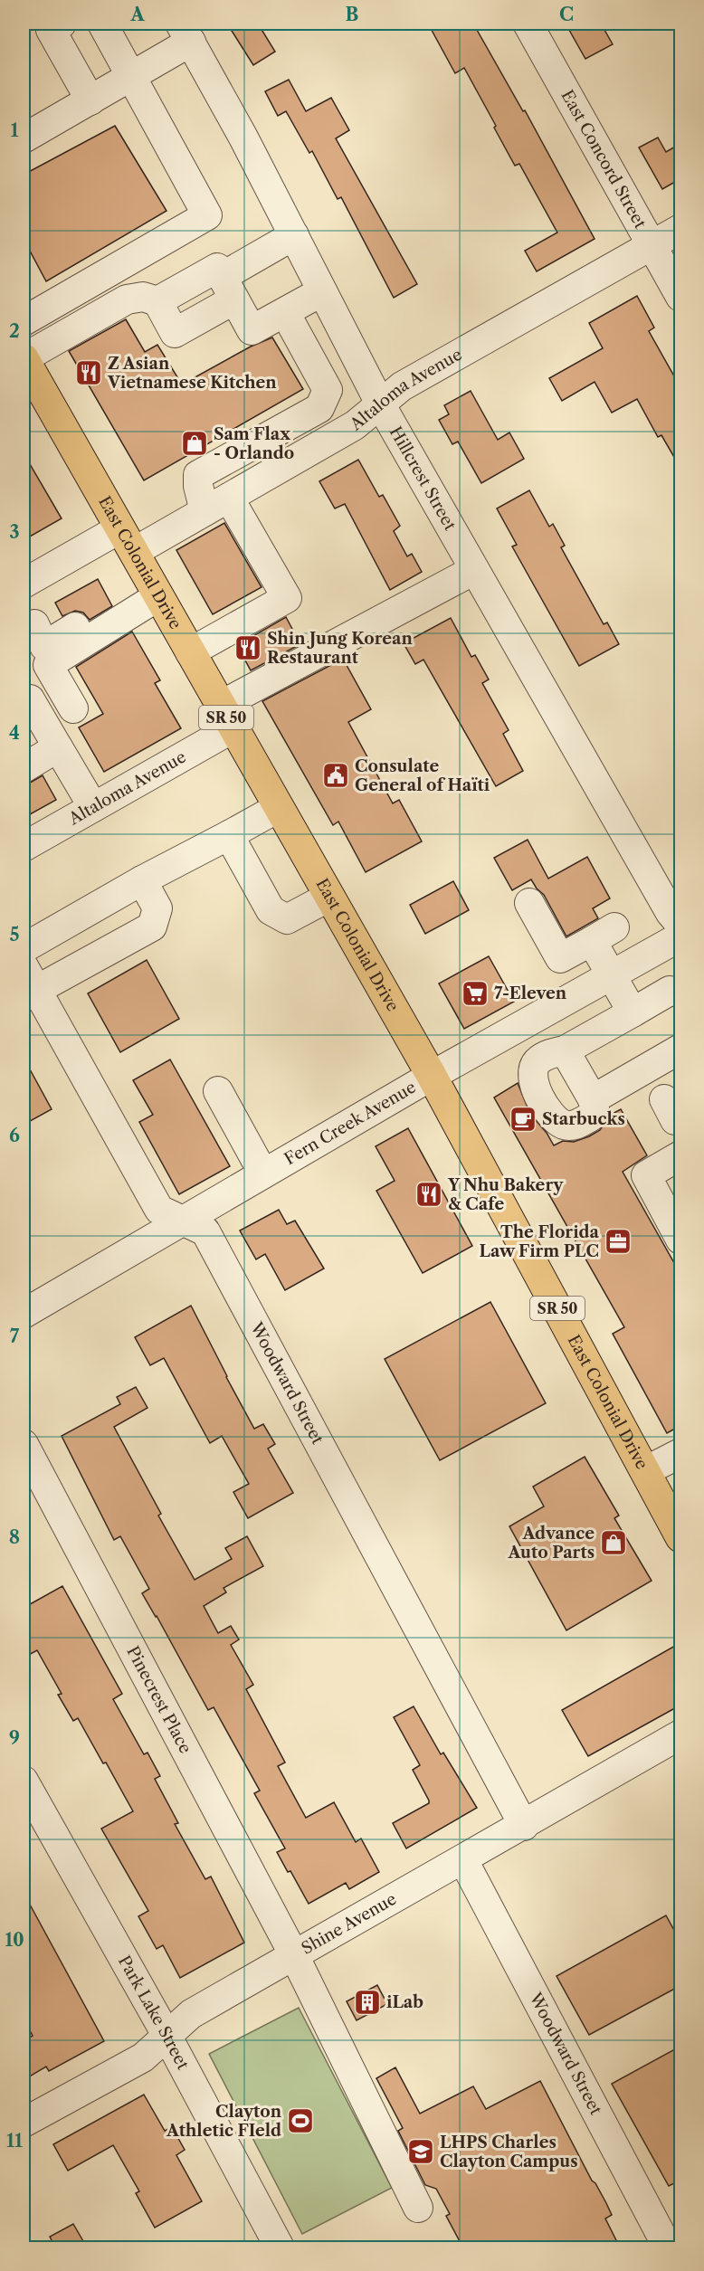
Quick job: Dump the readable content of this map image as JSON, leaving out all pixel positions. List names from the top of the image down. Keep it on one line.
{"streets":{"highway":["East Colonial Drive","SR 50"],"street":["East Concord Street","Altaloma Avenue","Hillcrest Street","Fern Creek Avenue","Woodward Street","Pinecrest Place","Shine Avenue","Park Lake Street"]},"crossings":[["East Concord Street","Altaloma Avenue"],["Altaloma Avenue","Hillcrest Street"],["Altaloma Avenue","East Colonial Drive"],["East Colonial Drive","Fern Creek Avenue"],["Fern Creek Avenue","Woodward Street"],["Woodward Street","Shine Avenue"],["Pinecrest Place","Shine Avenue"],["Shine Avenue","Park Lake Street"]],"places":{"restaurant":["Z Asian Vietnamese Kitchen","Shin Jung Korean Restaurant","Y Nhu Bakery & Cafe"],"shop":["Sam Flax - Orlando","Advance Auto Parts"],"public building":["Consulate General of Haïti"],"supermarket":["7-Eleven"],"cafe":["Starbucks"],"office":["The Florida Law Firm PLC"],"building":["iLab"],"sports":["Clayton Athletic FIeld"],"school or university":["LHPS Charles Clayton Campus"]},"grid":{"columns":["A","B","C"],"rows":["1","2","3","4","5","6","7","8","9","10","11"]}}
